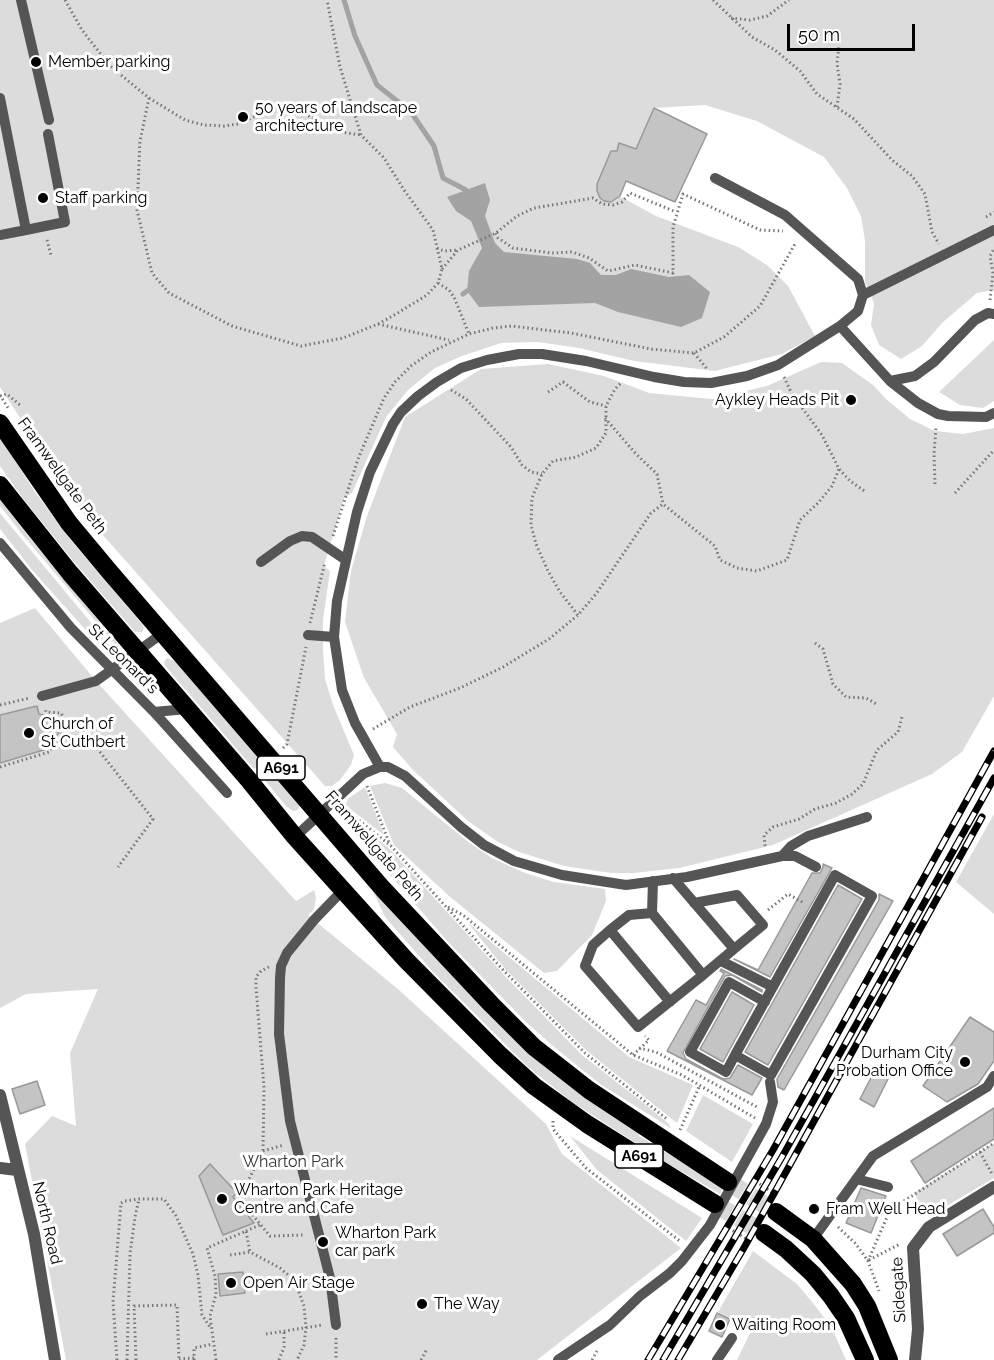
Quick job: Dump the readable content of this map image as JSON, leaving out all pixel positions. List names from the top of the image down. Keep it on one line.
{"streets":{"highway":["Framwellgate Peth","A691"],"street":["North Road","Sidegate"],"lane":["St Leonard's"]},"parks":["Wharton Park"],"places":["Member parking","50 years of landscape architecture","Staff parking","Aykley Heads Pit","Church of St Cuthbert","Durham City Probation Office","Wharton Park Heritage Centre and Cafe","Fram Well Head","Wharton Park car park","Open Air Stage","The Way","Waiting Room"],"scale_bar":"50 m"}
